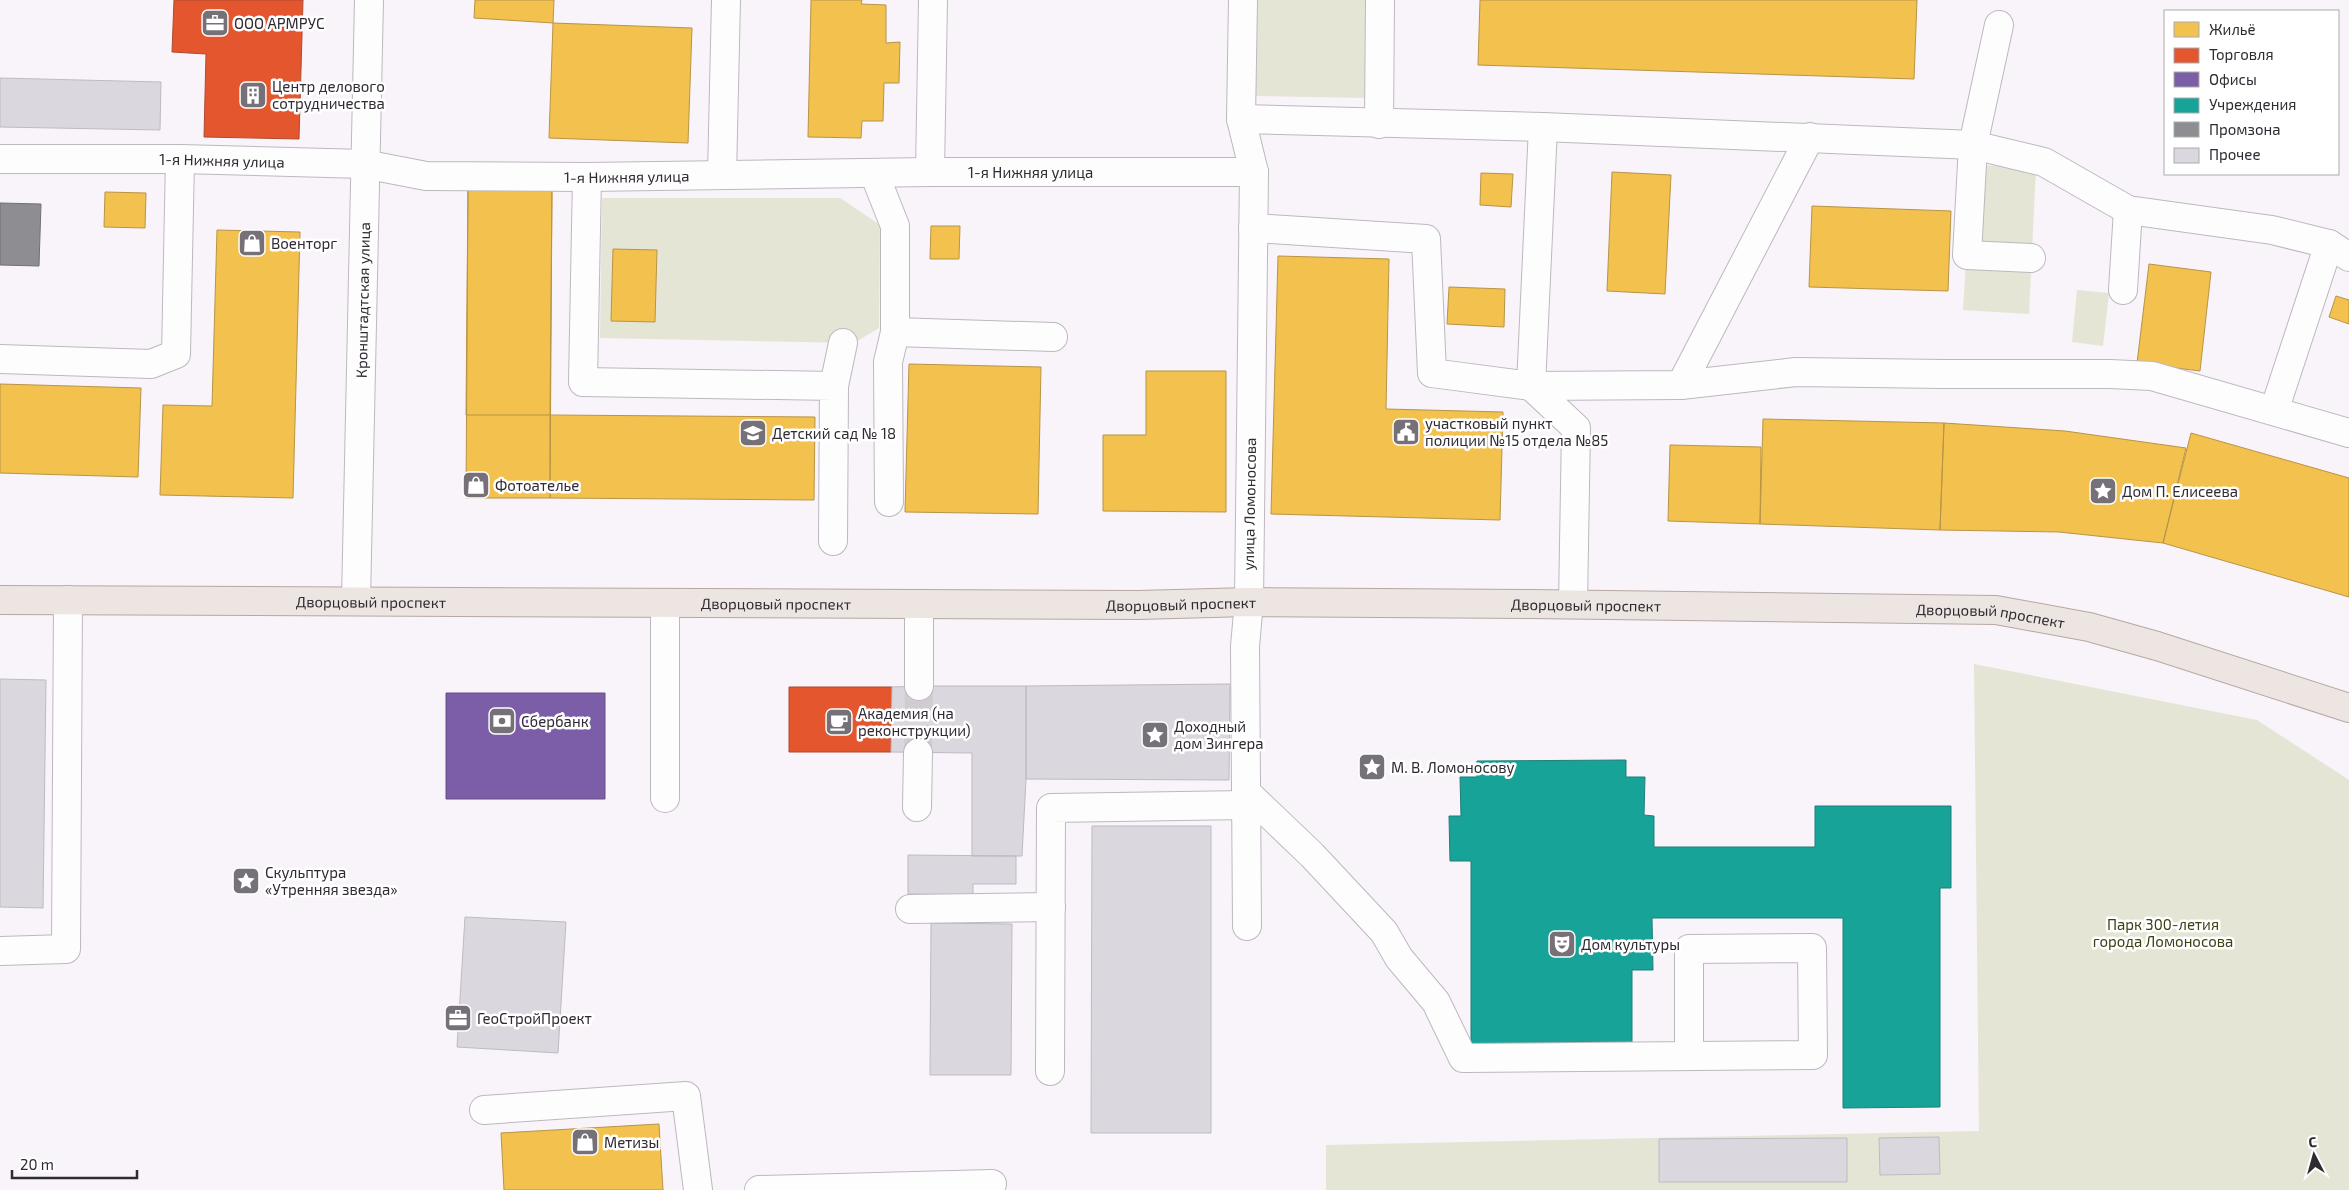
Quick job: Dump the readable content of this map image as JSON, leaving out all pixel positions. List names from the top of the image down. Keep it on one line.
{"streets":{"main road":["Дворцовый проспект"],"street":["1-я Нижняя улица","Кронштадтская улица","улица Ломоносова"]},"crossings":[["1-я Нижняя улица","Кронштадтская улица"],["1-я Нижняя улица","улица Ломоносова"],["Кронштадтская улица","Дворцовый проспект"],["улица Ломоносова","Дворцовый проспект"]],"parks":["Парк 300-летия города Ломоносова"],"places":{"office":["ООО АРМРУС","ГеоСтройПроект"],"building":["Центр делового сотрудничества"],"shop":["Военторг","Фотоателье","Метизы"],"public building":["участковый пункт полиции №15 отдела №85"],"school or university":["Детский сад № 18"],"place":["Дом П. Елисеева","Доходный дом Зингера","М. В. Ломоносову","Скульптура «Утренняя звезда»"],"bank":["Сбербанк"],"cafe":["Академия (на реконструкции)"],"theatre":["Дом культуры"]},"legend":["Жильё","Торговля","Офисы","Учреждения","Промзона","Прочее"],"scale_bar":"20 m","north":"top"}
